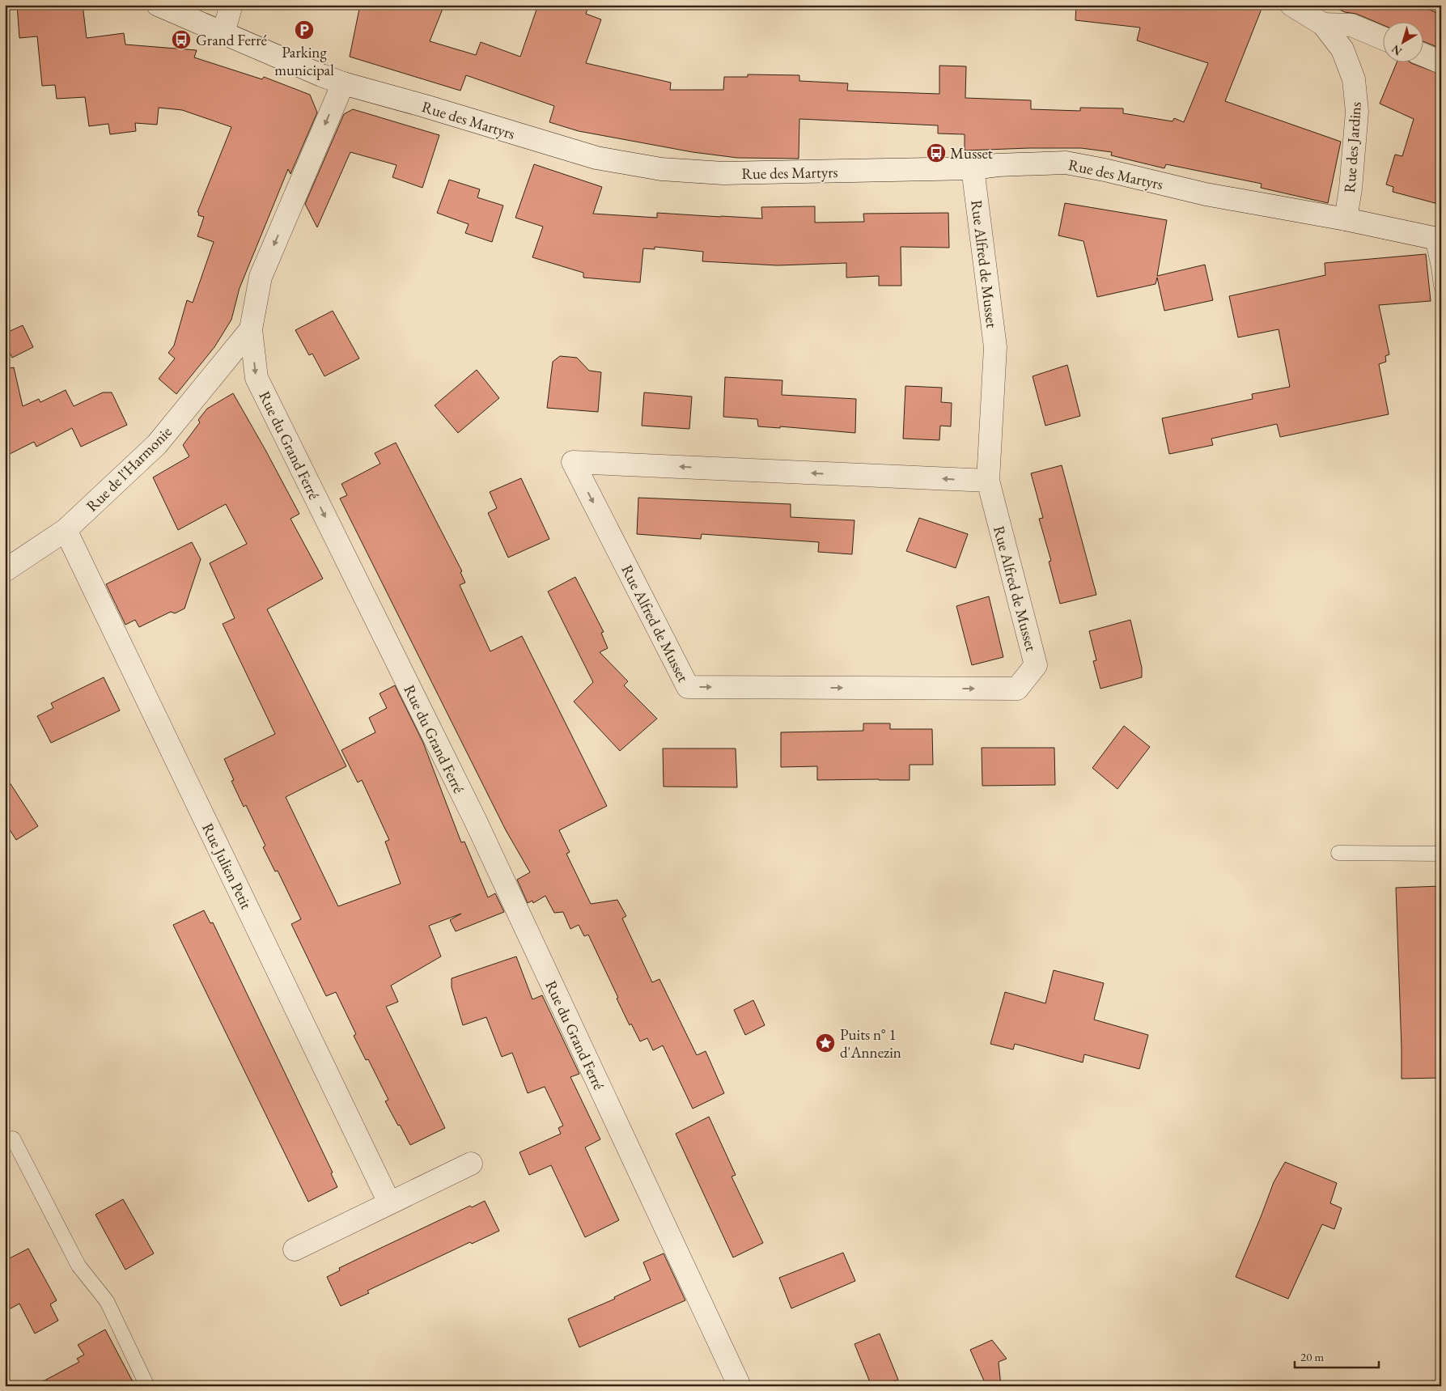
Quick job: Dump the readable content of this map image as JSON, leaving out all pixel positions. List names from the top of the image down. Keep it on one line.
{"streets":{"street":["Rue des Martyrs","Rue des Jardins","Rue Alfred de Musset","Rue du Grand Ferré","Rue de l'Harmonie","Rue Julien Petit"]},"crossings":[["Rue des Martyrs","Rue des Jardins"],["Rue des Martyrs","Rue Alfred de Musset"],["Rue des Martyrs","Rue du Grand Ferré"],["Rue du Grand Ferré","Rue de l'Harmonie"],["Rue de l'Harmonie","Rue Julien Petit"]],"one_way":["Rue du Grand Ferré"],"places":{"parking":["Parking municipal"],"bus stop":["Grand Ferré","Musset"],"place":["Puits n° 1 d'Annezin"]},"scale_bar":"20 m","north":"bottom left"}
